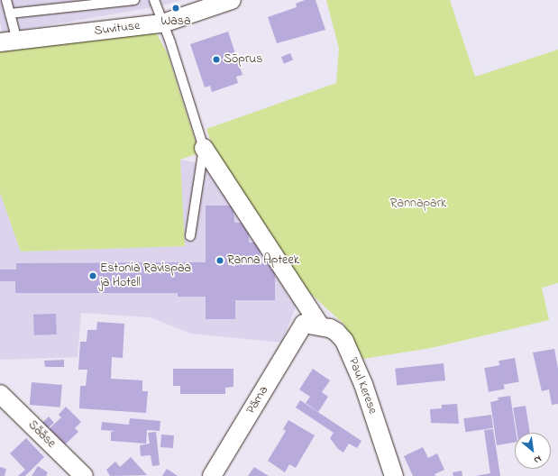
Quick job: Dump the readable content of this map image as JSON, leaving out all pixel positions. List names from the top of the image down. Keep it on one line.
{"streets":{"street":["Suvituse","Paul Kerese","Pärna","Sääse"]},"crossings":[["Paul Kerese","Pärna"]],"parks":["Rannapark"],"places":["Wasa","Sõprus","Ranna Apteek","Estonia Ravispaa ja Hotell"],"north":"bottom right"}
